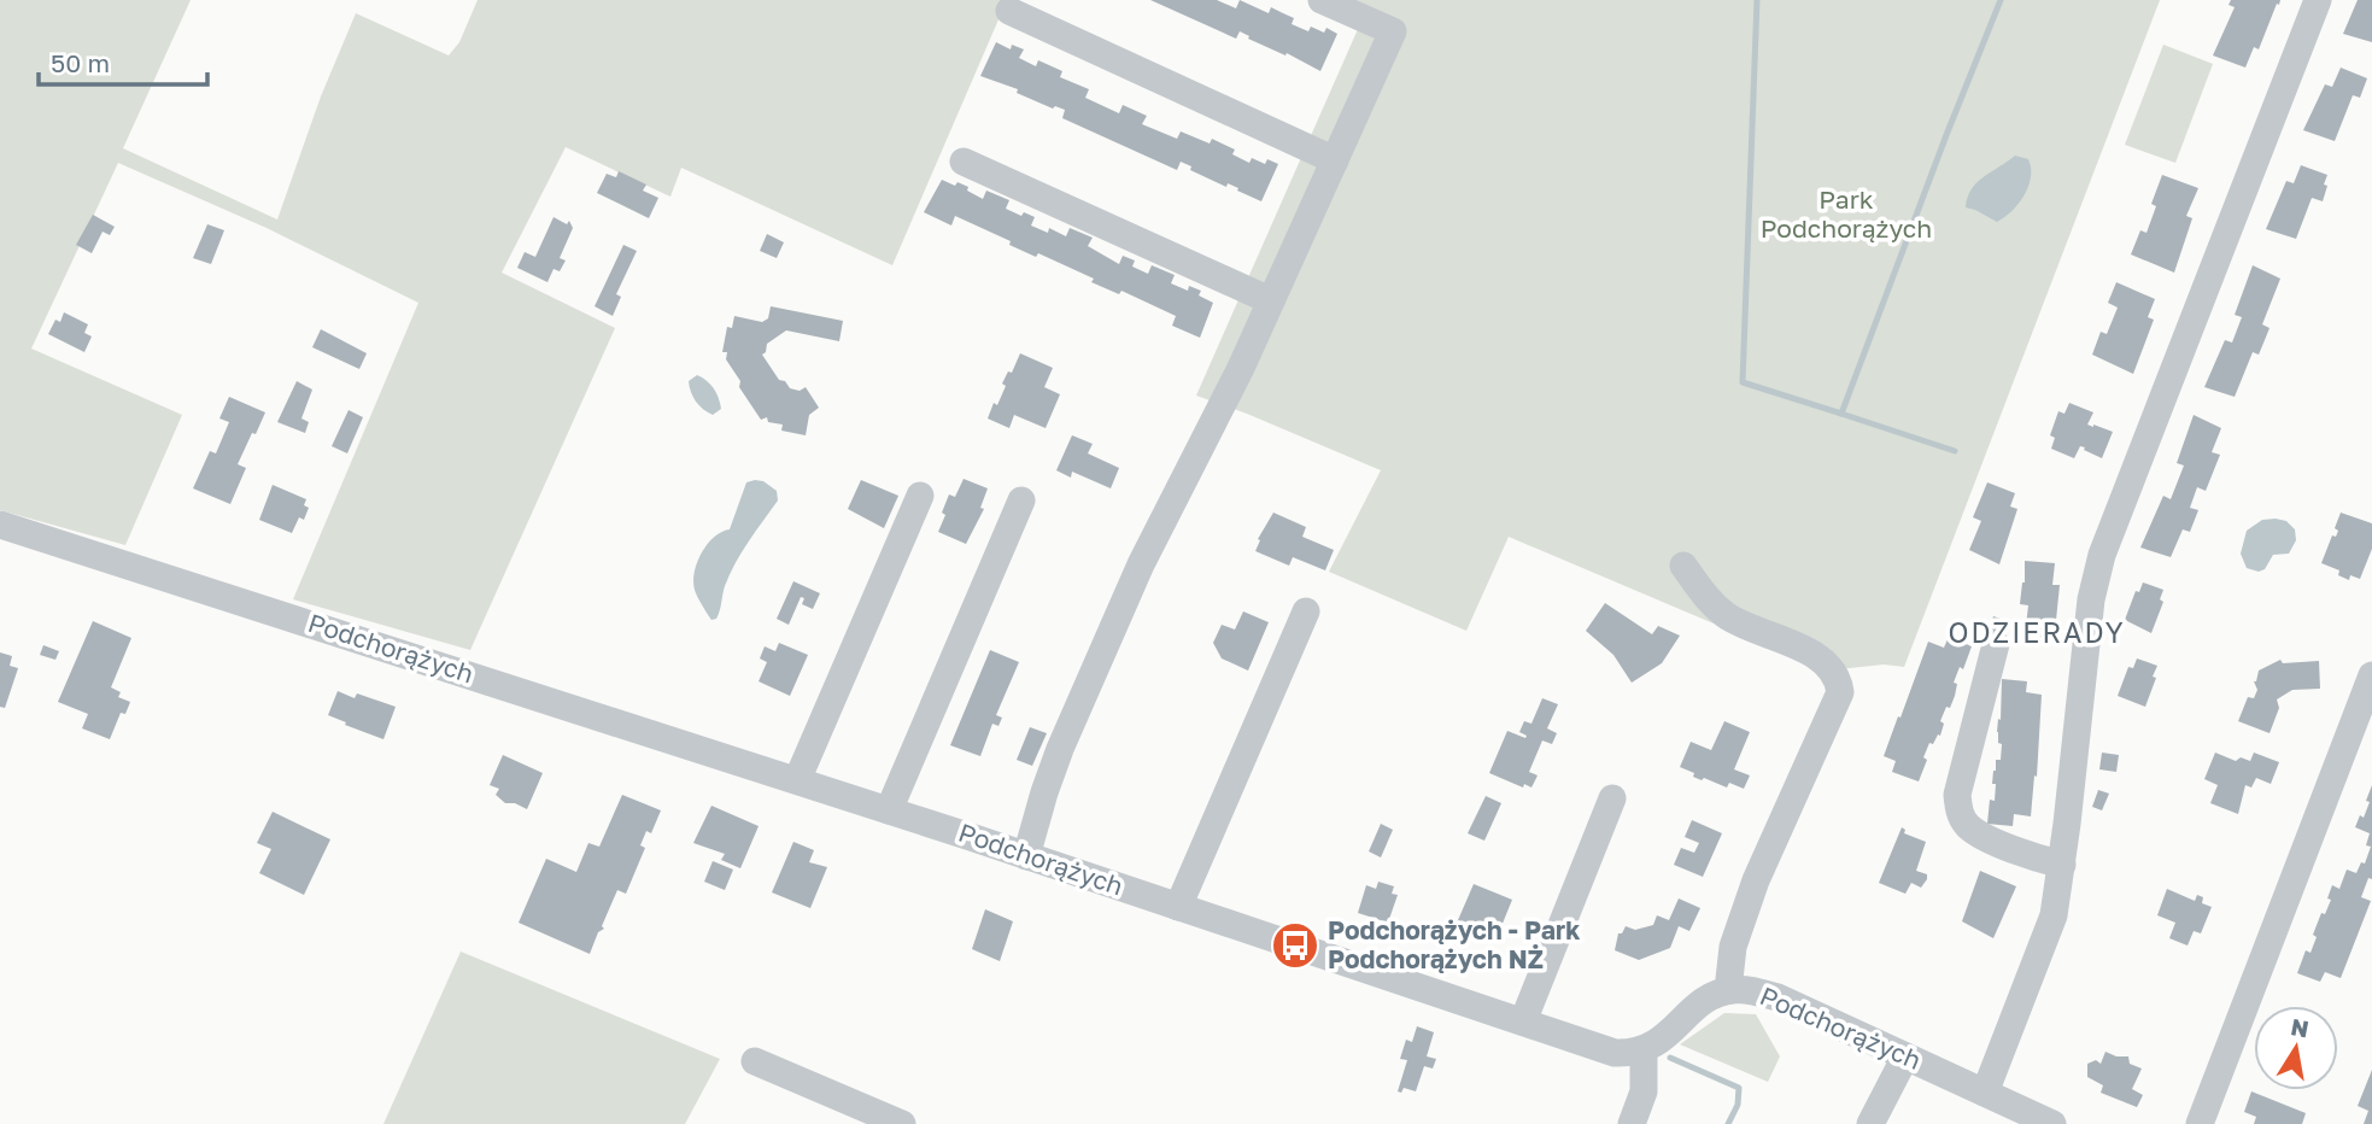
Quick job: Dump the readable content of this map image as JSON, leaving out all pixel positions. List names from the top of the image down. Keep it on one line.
{"streets":{"street":["Podchorążych"]},"districts":["ODZIERADY"],"parks":["Park Podchorążych"],"places":{"bus stop":["Podchorążych - Park Podchorążych NŻ"]},"scale_bar":"50 m","north":"top"}
